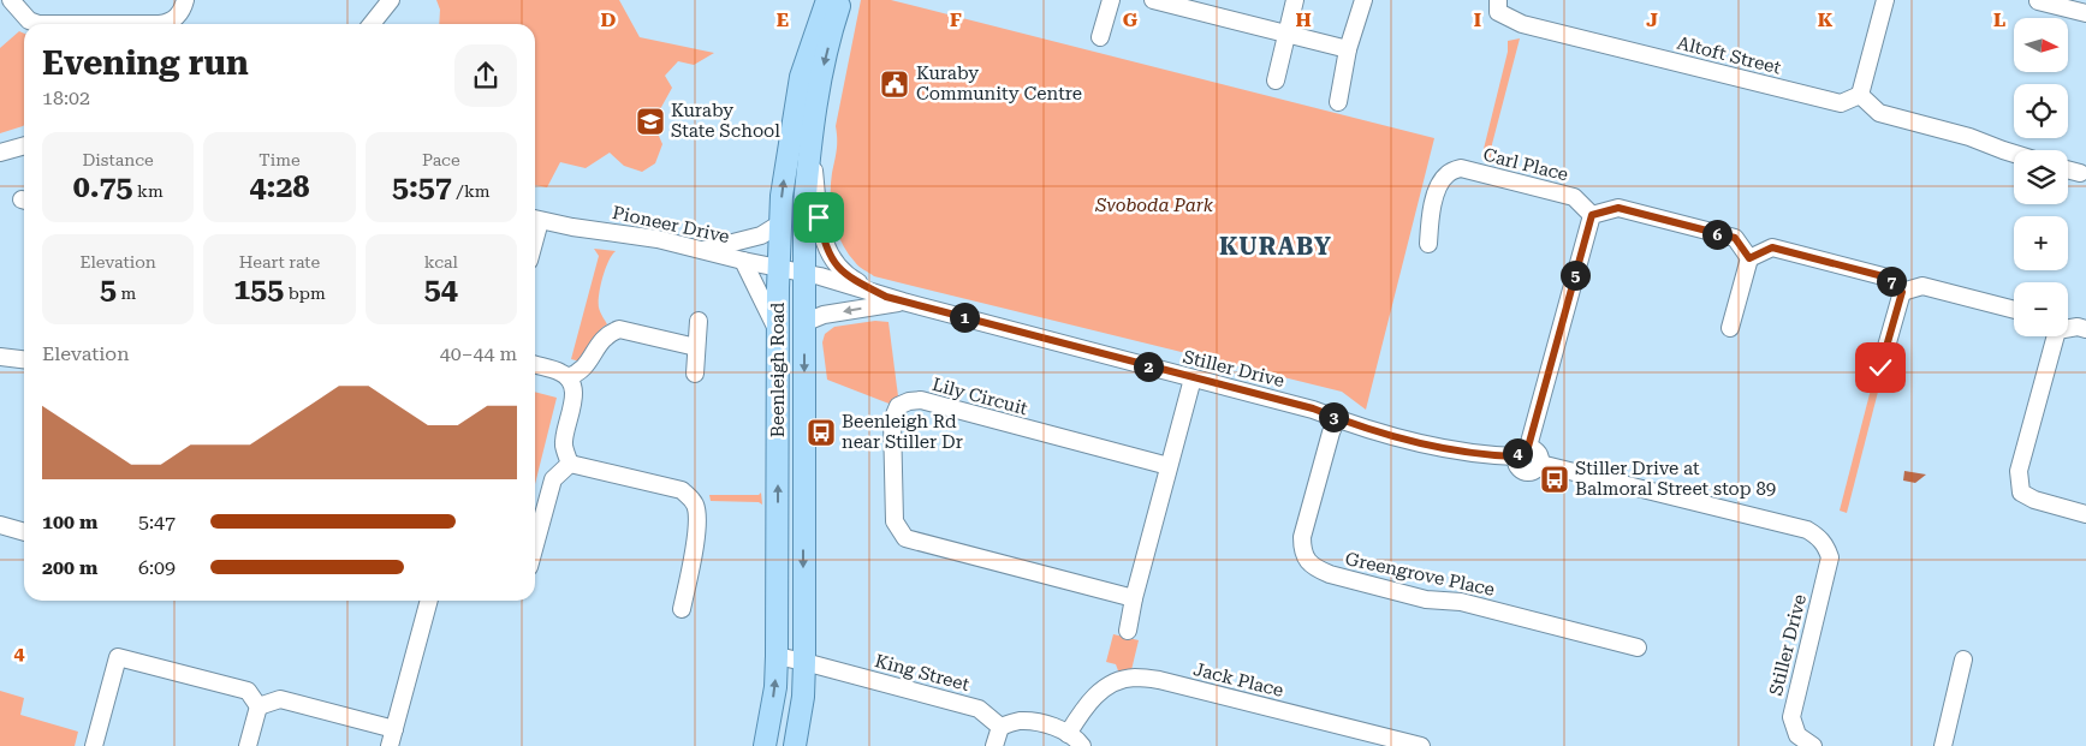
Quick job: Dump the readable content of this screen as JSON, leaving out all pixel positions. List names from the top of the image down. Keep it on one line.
{"streets":{"main road":["Beenleigh Road"],"street":["Altoft Street","Carl Place","Pioneer Drive","Stiller Drive","Lily Circuit","Greengrove Place","King Street","Jack Place"]},"crossings":[["Pioneer Drive","Stiller Drive"],["Pioneer Drive","Beenleigh Road"],["Stiller Drive","Beenleigh Road"],["Stiller Drive","Greengrove Place"],["Beenleigh Road","King Street"]],"districts":["KURABY"],"parks":["Svoboda Park"],"places":{"public building":["Kuraby Community Centre"],"school or university":["Kuraby State School"],"bus stop":["Beenleigh Rd near Stiller Dr","Stiller Drive at Balmoral Street stop 89"]},"north":"right","page":{"map_buttons":["+","−"],"heading":["Evening run","18:02"],"stats":[["Distance","0.75 km"],["Time","4:28"],["Pace","5:57 /km"],["Elevation","5 m"],["Heart rate","155 bpm"],["kcal","54"]],"pins":["6","5","7","1","2","3","4"],"chart":["Elevation","40–44 m"],"list":[{"name":"100 m","note":"5:47"},{"name":"200 m","note":"6:09"}]},"grid":{"columns":["D","E","F","G","H","I","J","K","L"],"rows":["4"]}}
